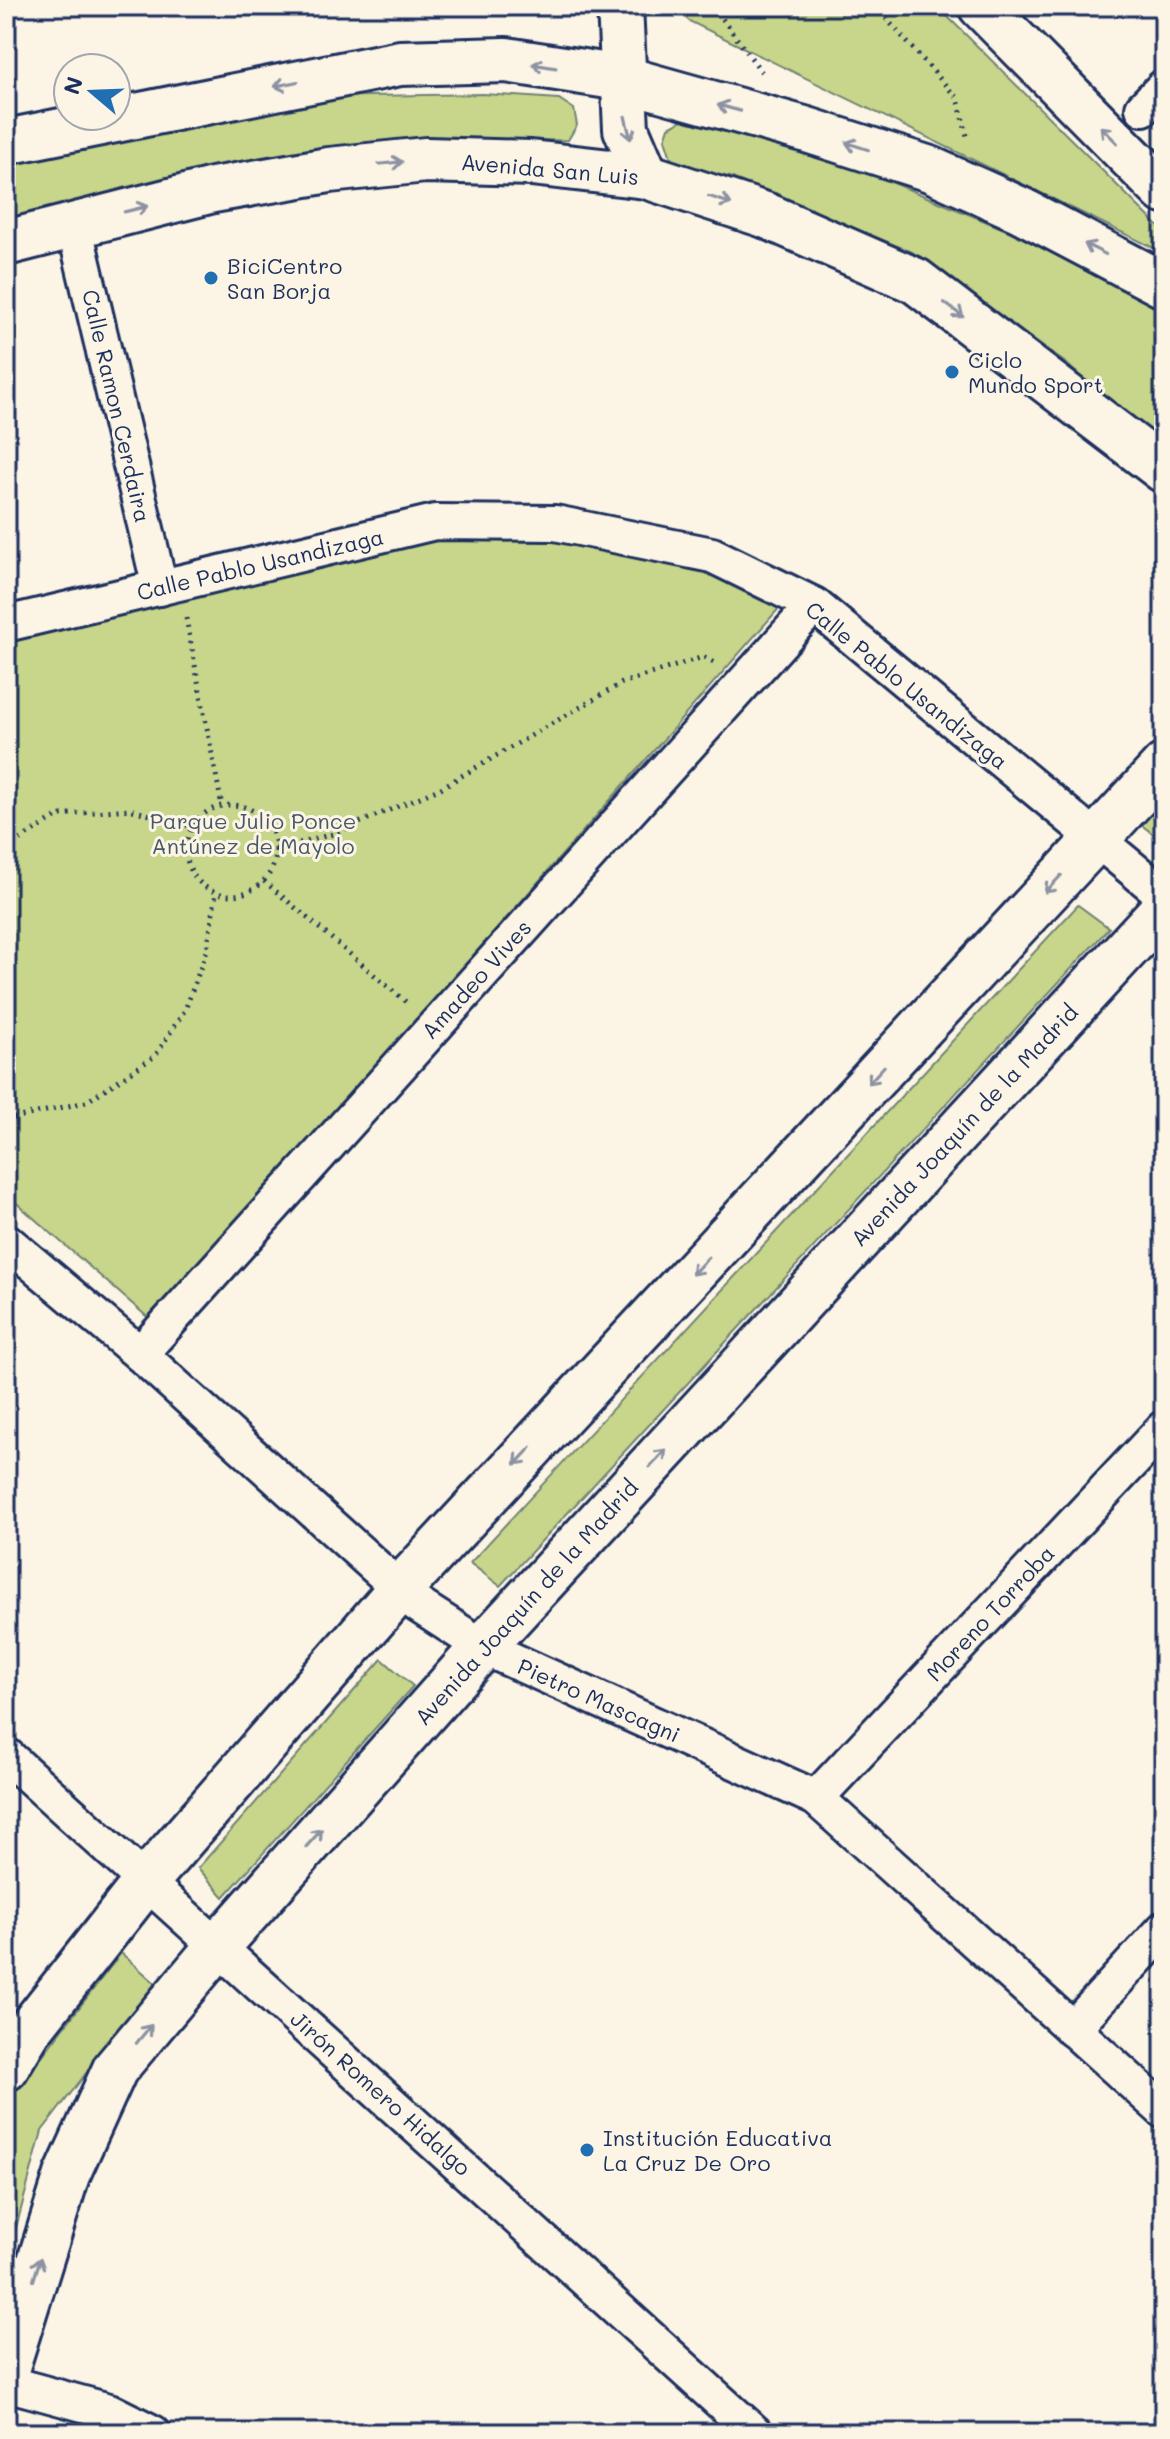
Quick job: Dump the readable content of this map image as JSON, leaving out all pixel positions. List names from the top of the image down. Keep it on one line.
{"streets":{"street":["Avenida San Luis","Calle Ramon Cerdaira","Calle Pablo Usandizaga","Amadeo Vives","Avenida Joaquín de la Madrid","Moreno Torroba","Pietro Mascagni","Jirón Romero Hidalgo"]},"crossings":[["Avenida San Luis","Calle Ramon Cerdaira"],["Calle Ramon Cerdaira","Calle Pablo Usandizaga"],["Calle Pablo Usandizaga","Amadeo Vives"],["Amadeo Vives","Pietro Mascagni"],["Avenida Joaquín de la Madrid","Pietro Mascagni"],["Avenida Joaquín de la Madrid","Jirón Romero Hidalgo"],["Moreno Torroba","Pietro Mascagni"]],"parks":["Parque Julio Ponce Antúnez de Mayolo"],"places":["BiciCentro San Borja","Ciclo Mundo Sport","Institución Educativa La Cruz De Oro"],"north":"left"}
